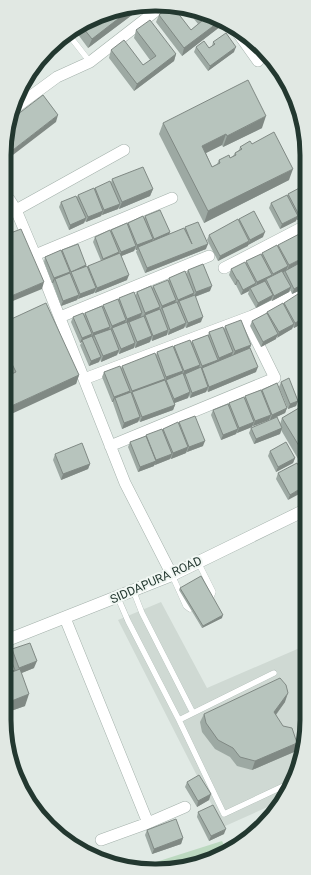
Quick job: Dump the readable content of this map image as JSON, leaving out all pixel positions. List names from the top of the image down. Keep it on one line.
{"streets":{"street":["SIDDAPURA ROAD"]}}
